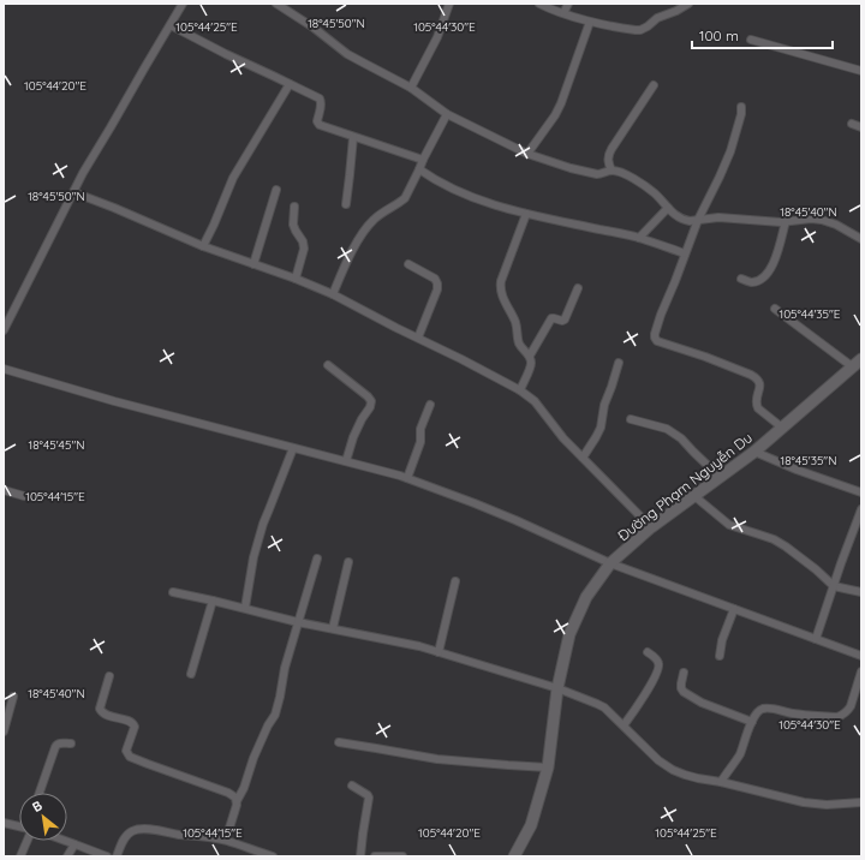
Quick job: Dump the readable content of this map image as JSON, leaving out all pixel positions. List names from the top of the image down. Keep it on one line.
{"streets":{"main road":["Đường Phạm Nguyễn Du"]},"scale_bar":"100 m","north":"top left","coordinates":["18°45'50\"N","105°44'25\"E","105°44'30\"E","105°44'20\"E","18°45'40\"N","105°44'35\"E","18°45'45\"N","18°45'35\"N","105°44'15\"E"]}
